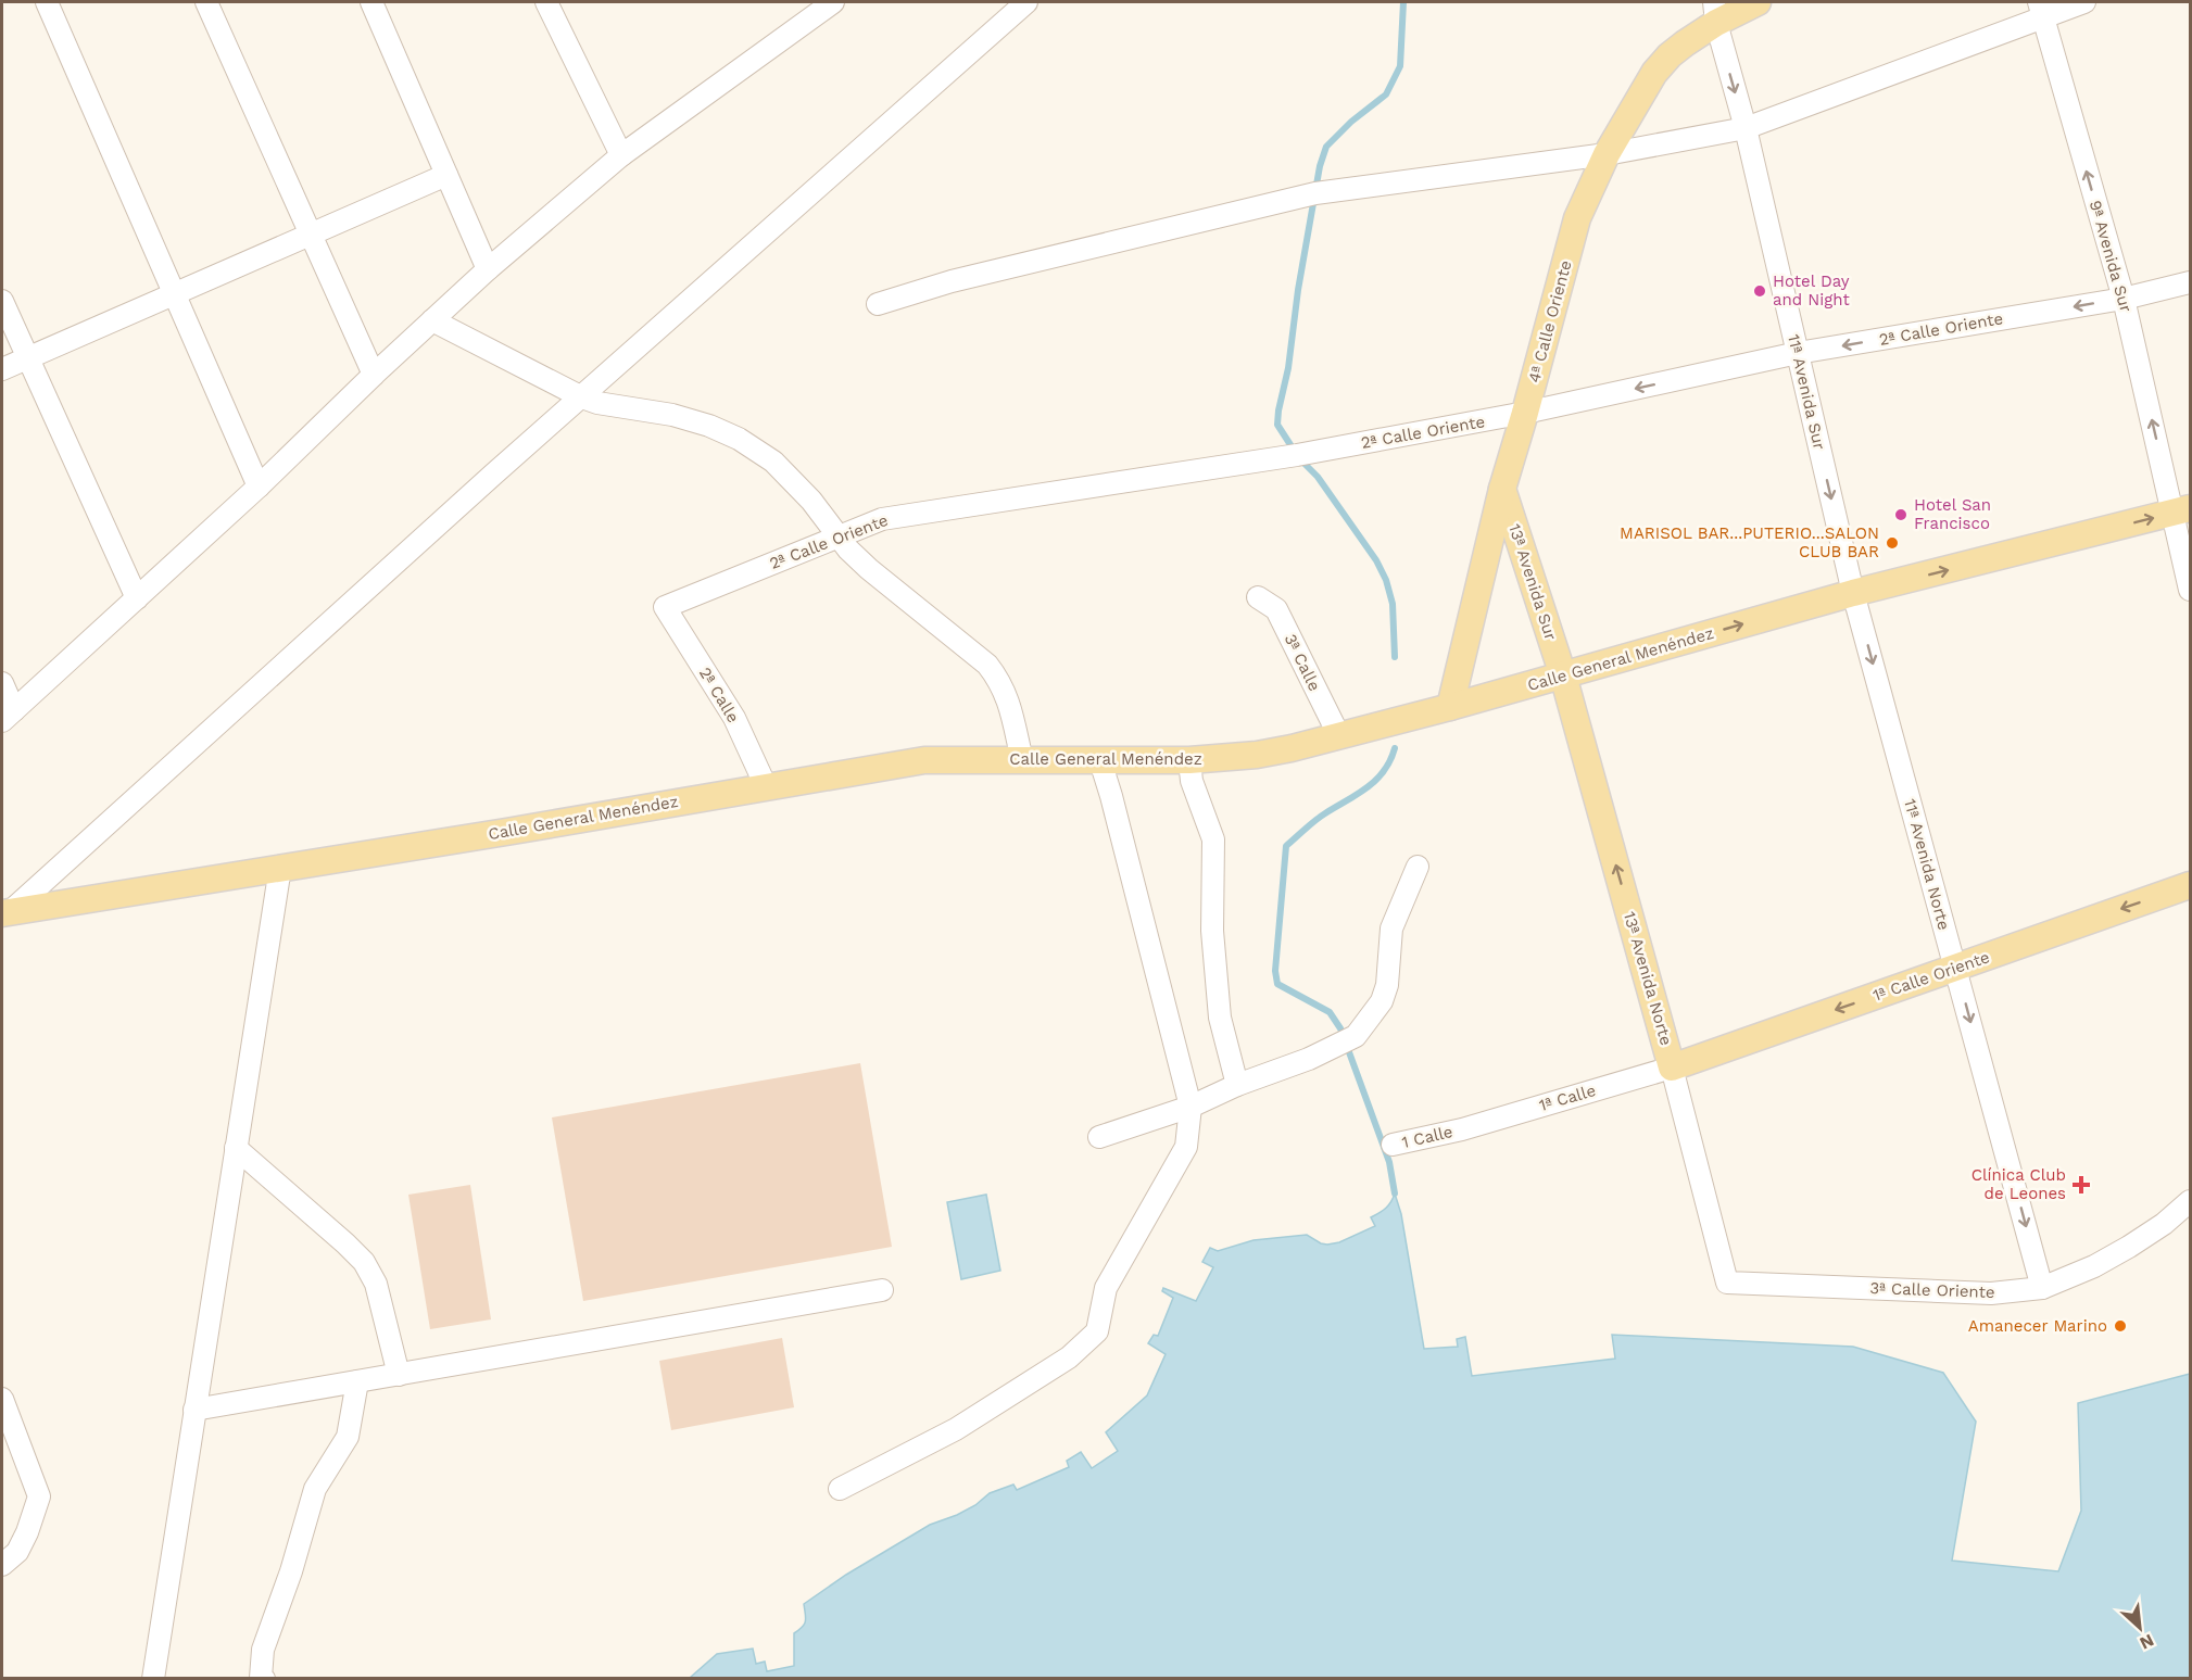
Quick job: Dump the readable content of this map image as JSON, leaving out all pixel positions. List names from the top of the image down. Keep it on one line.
{"streets":{"main road":["4ª Calle Oriente","13ª Avenida Sur","Calle General Menéndez","1ª Calle Oriente","13ª Avenida Norte"],"street":["9ª Avenida Sur","2ª Calle Oriente","11ª Avenida Sur","3ª Calle","2ª Calle","11ª Avenida Norte","1ª Calle","1 Calle","3ª Calle Oriente"]},"crossings":[["9ª Avenida Sur","2ª Calle Oriente"],["9ª Avenida Sur","Calle General Menéndez"],["4ª Calle Oriente","2ª Calle Oriente"],["4ª Calle Oriente","11ª Avenida Sur"],["4ª Calle Oriente","13ª Avenida Sur"],["4ª Calle Oriente","Calle General Menéndez"],["2ª Calle Oriente","11ª Avenida Sur"],["2ª Calle Oriente","2ª Calle"],["11ª Avenida Sur","Calle General Menéndez"],["11ª Avenida Sur","11ª Avenida Norte"],["13ª Avenida Sur","Calle General Menéndez"],["13ª Avenida Sur","13ª Avenida Norte"],["Calle General Menéndez","3ª Calle"],["Calle General Menéndez","2ª Calle"],["Calle General Menéndez","11ª Avenida Norte"],["Calle General Menéndez","13ª Avenida Norte"],["11ª Avenida Norte","1ª Calle Oriente"],["11ª Avenida Norte","3ª Calle Oriente"],["1ª Calle Oriente","13ª Avenida Norte"],["1ª Calle Oriente","1ª Calle"],["13ª Avenida Norte","1ª Calle"],["13ª Avenida Norte","3ª Calle Oriente"],["1ª Calle","1 Calle"]],"one_way":["9ª Avenida Sur","2ª Calle Oriente","11ª Avenida Sur","11ª Avenida Norte","1ª Calle Oriente","13ª Avenida Norte"],"places":{"other":["Hotel Day and Night","Hotel San Francisco","MARISOL BAR...PUTERIO...SALON CLUB BAR","Amanecer Marino"],"health":["Clínica Club de Leones"]},"north":"bottom right"}
